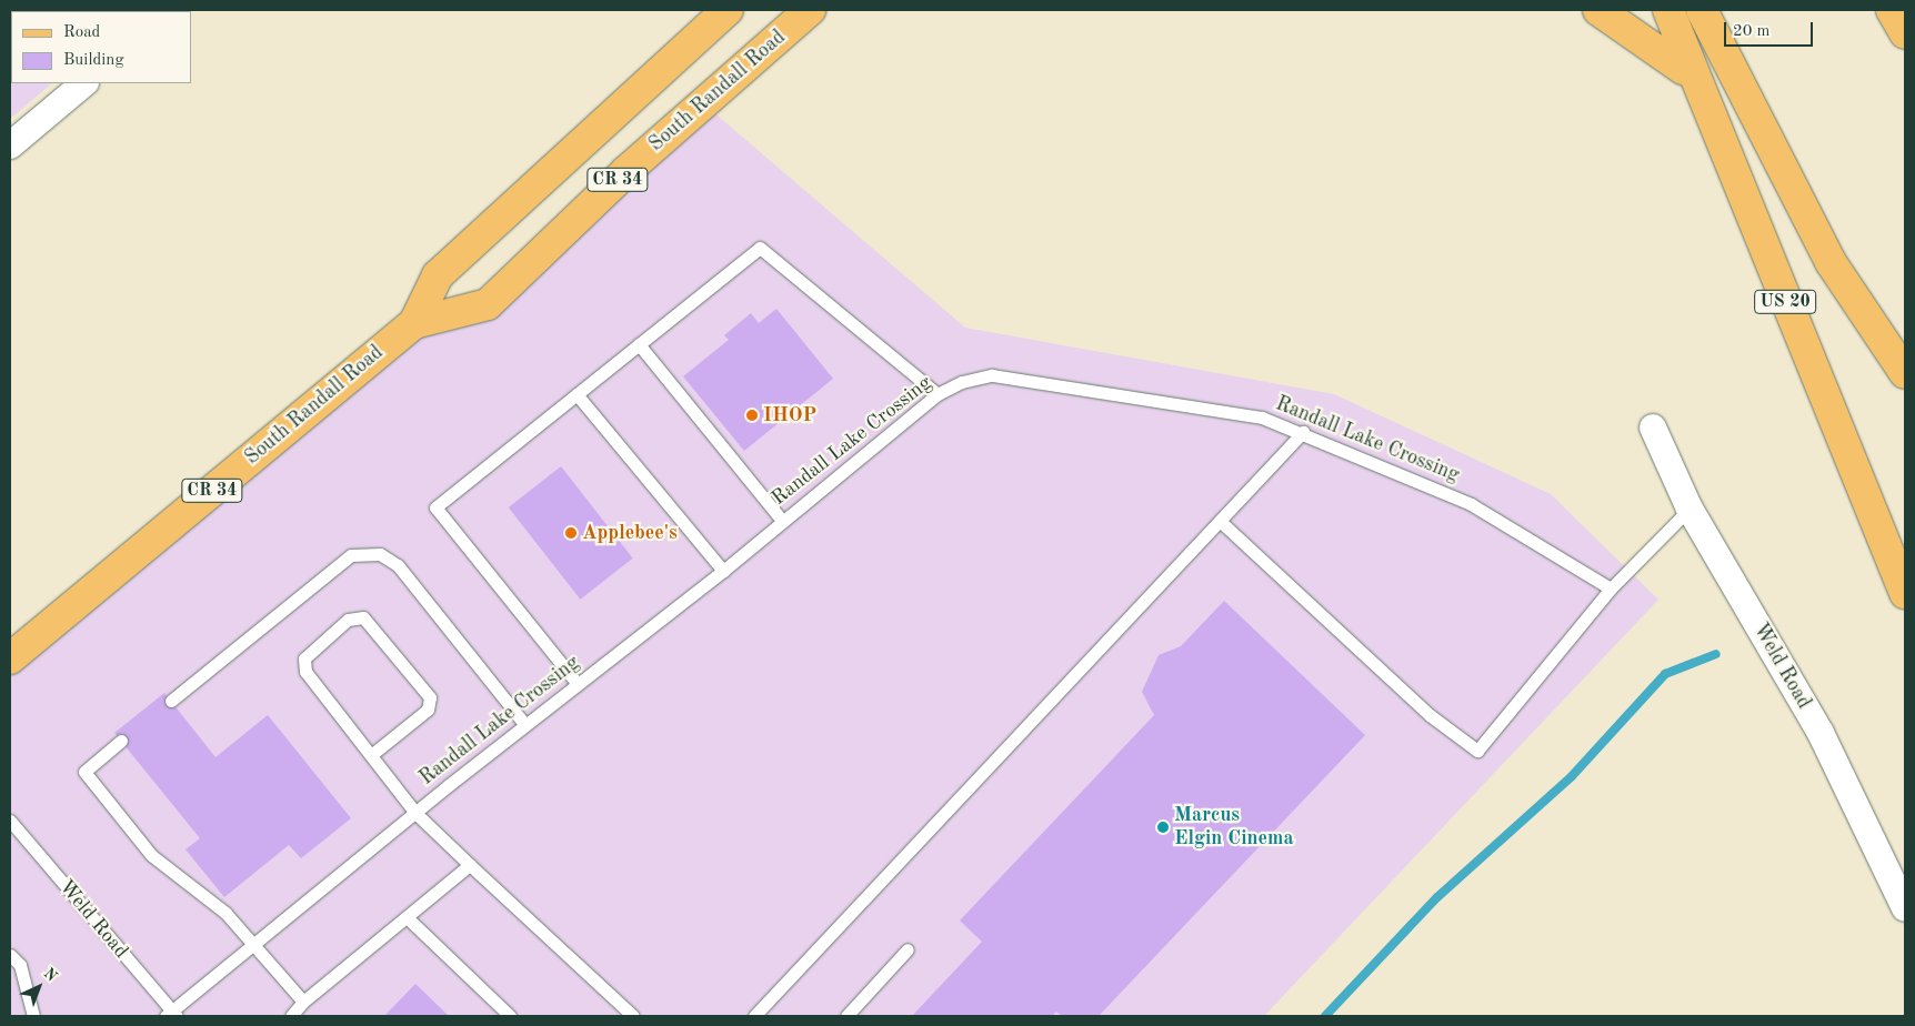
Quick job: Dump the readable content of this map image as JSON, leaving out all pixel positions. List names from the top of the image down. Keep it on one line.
{"streets":{"main road":["South Randall Road","CR 34","US 20"],"street":["Weld Road"],"lane":["Randall Lake Crossing"]},"crossings":[["Randall Lake Crossing","Weld Road"]],"places":["IHOP","Applebee's","Marcus Elgin Cinema"],"legend":["Road","Building"],"scale_bar":"20 m","north":"top right"}
